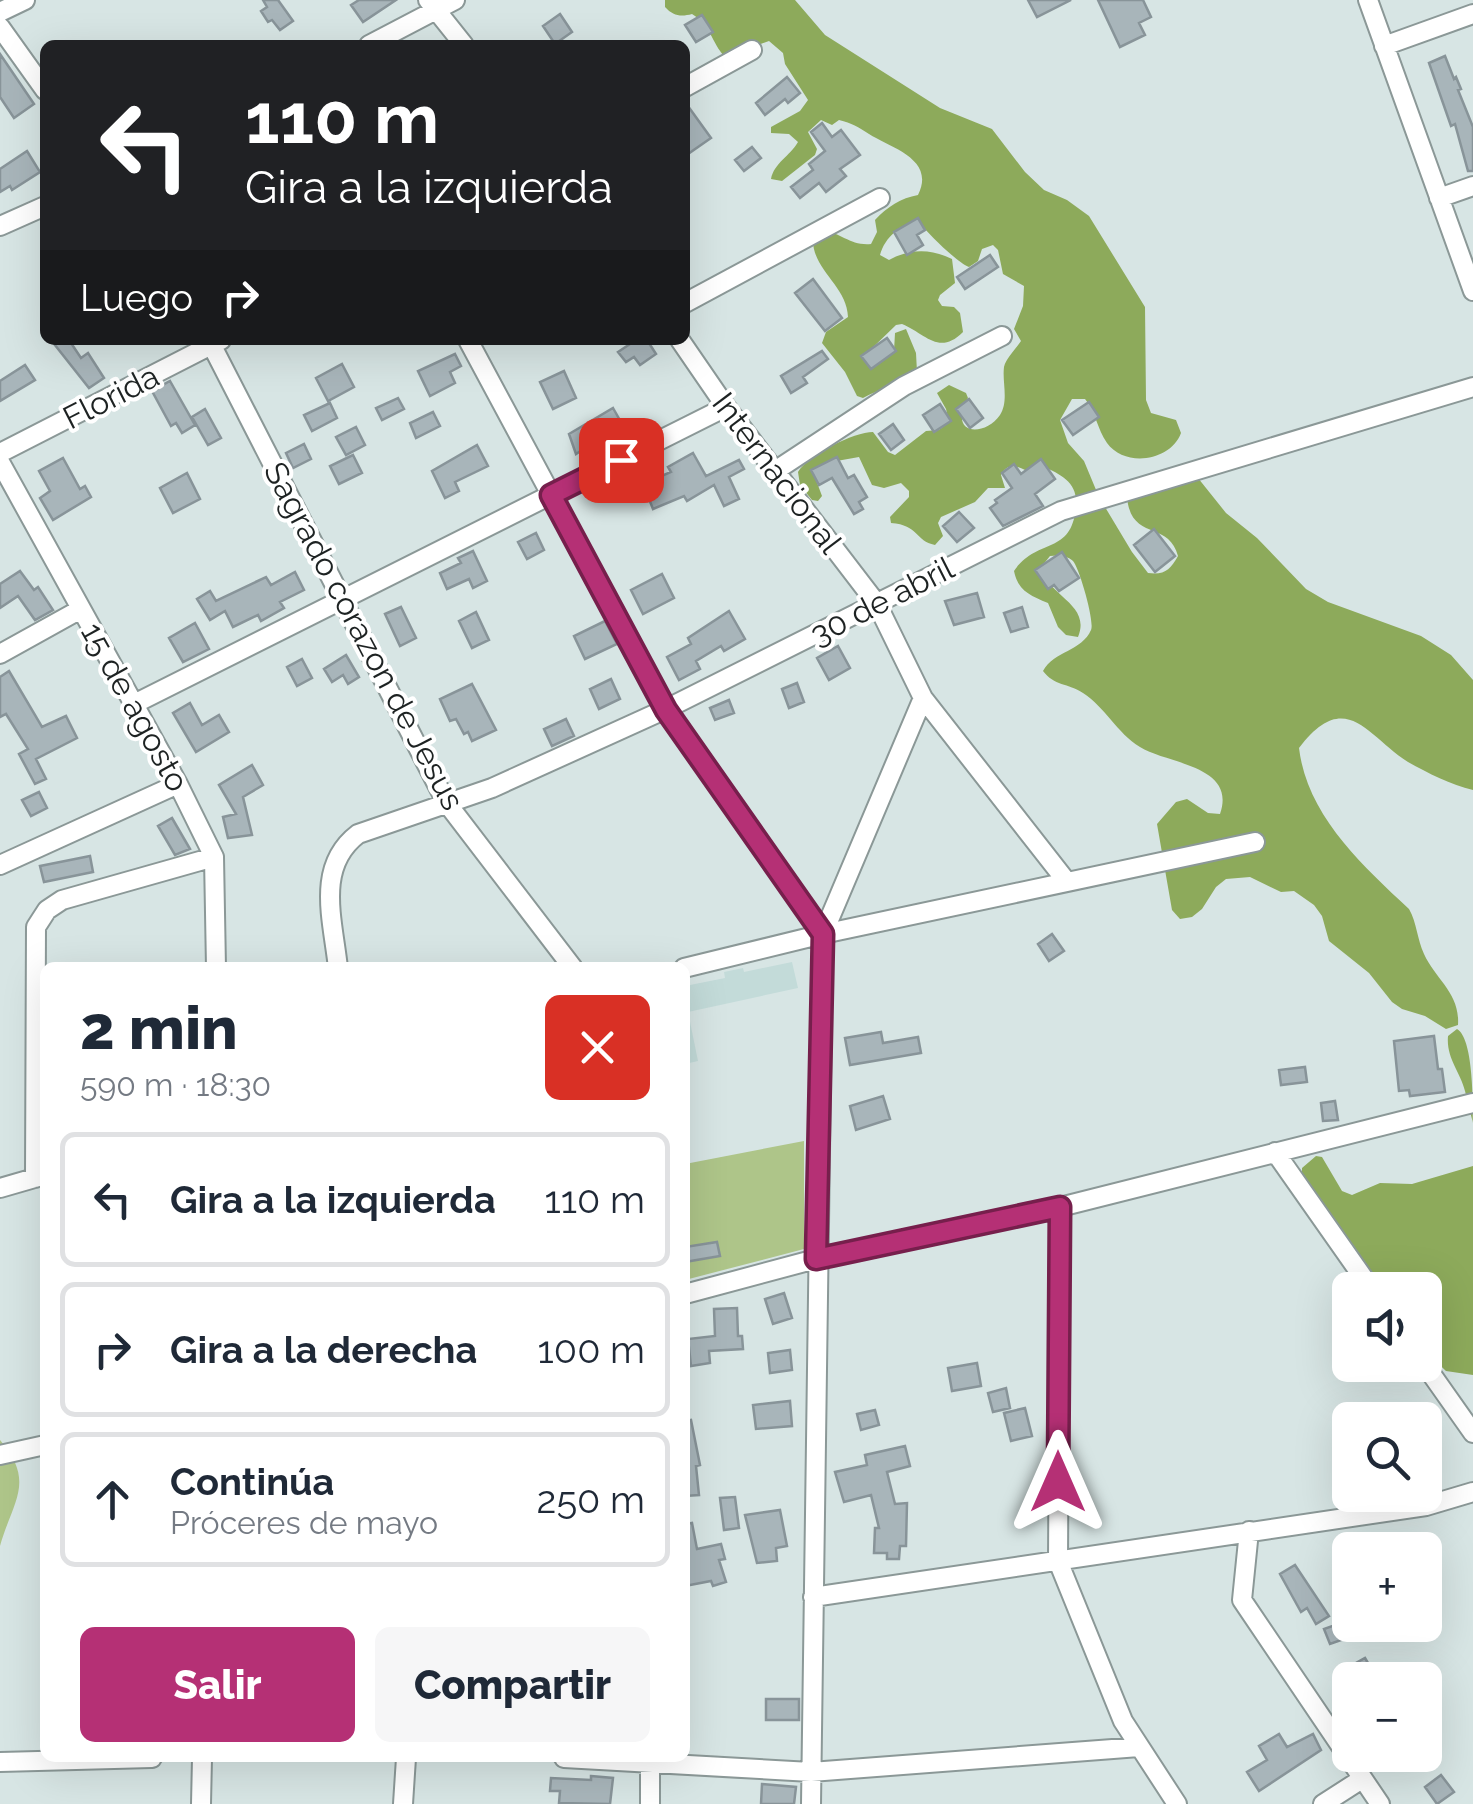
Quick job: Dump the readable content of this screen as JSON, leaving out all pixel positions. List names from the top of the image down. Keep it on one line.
{"streets":{"street":["Florida","Internacional","30 de abril","Sagrado corazon de Jesus","15 de agosto"]},"crossings":[["Internacional","30 de abril"],["30 de abril","Sagrado corazon de Jesus"]],"page":{"turn":["110 m","Gira a la izquierda"],"then":"Luego","heading":["2 min","590 m · 18:30"],"list":[{"name":"Gira a la izquierda","value":"110 m"},{"name":"Gira a la derecha","value":"100 m"},{"name":"Continúa","note":"Próceres de mayo","value":"250 m"}],"map_buttons":["+","−"],"buttons":["Salir","Compartir"]}}
